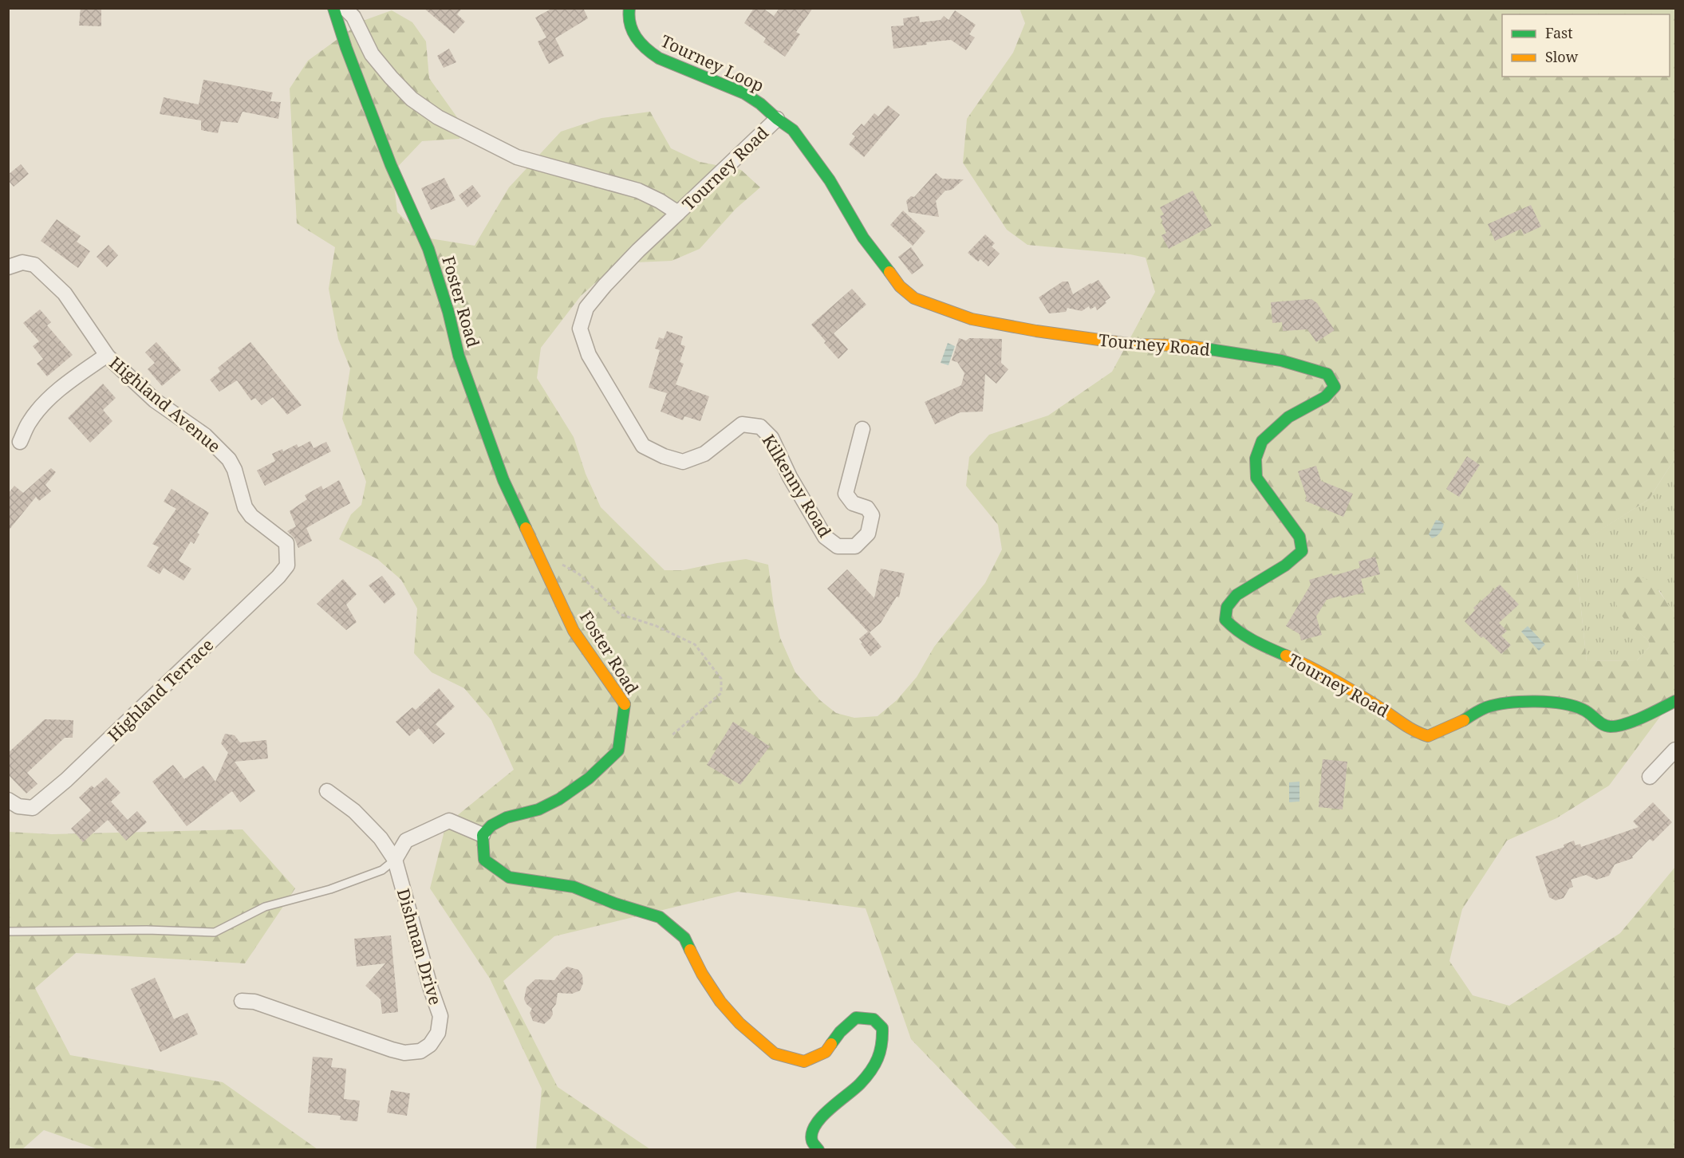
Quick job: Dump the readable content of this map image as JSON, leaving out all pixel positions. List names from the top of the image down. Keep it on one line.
{"streets":{"street":["Tourney Loop","Tourney Road","Foster Road","Highland Avenue","Kilkenny Road","Highland Terrace","Dishman Drive"]},"crossings":[["Tourney Loop","Tourney Road"],["Tourney Road","Kilkenny Road"],["Highland Avenue","Highland Terrace"]],"legend":["Fast","Slow"]}
